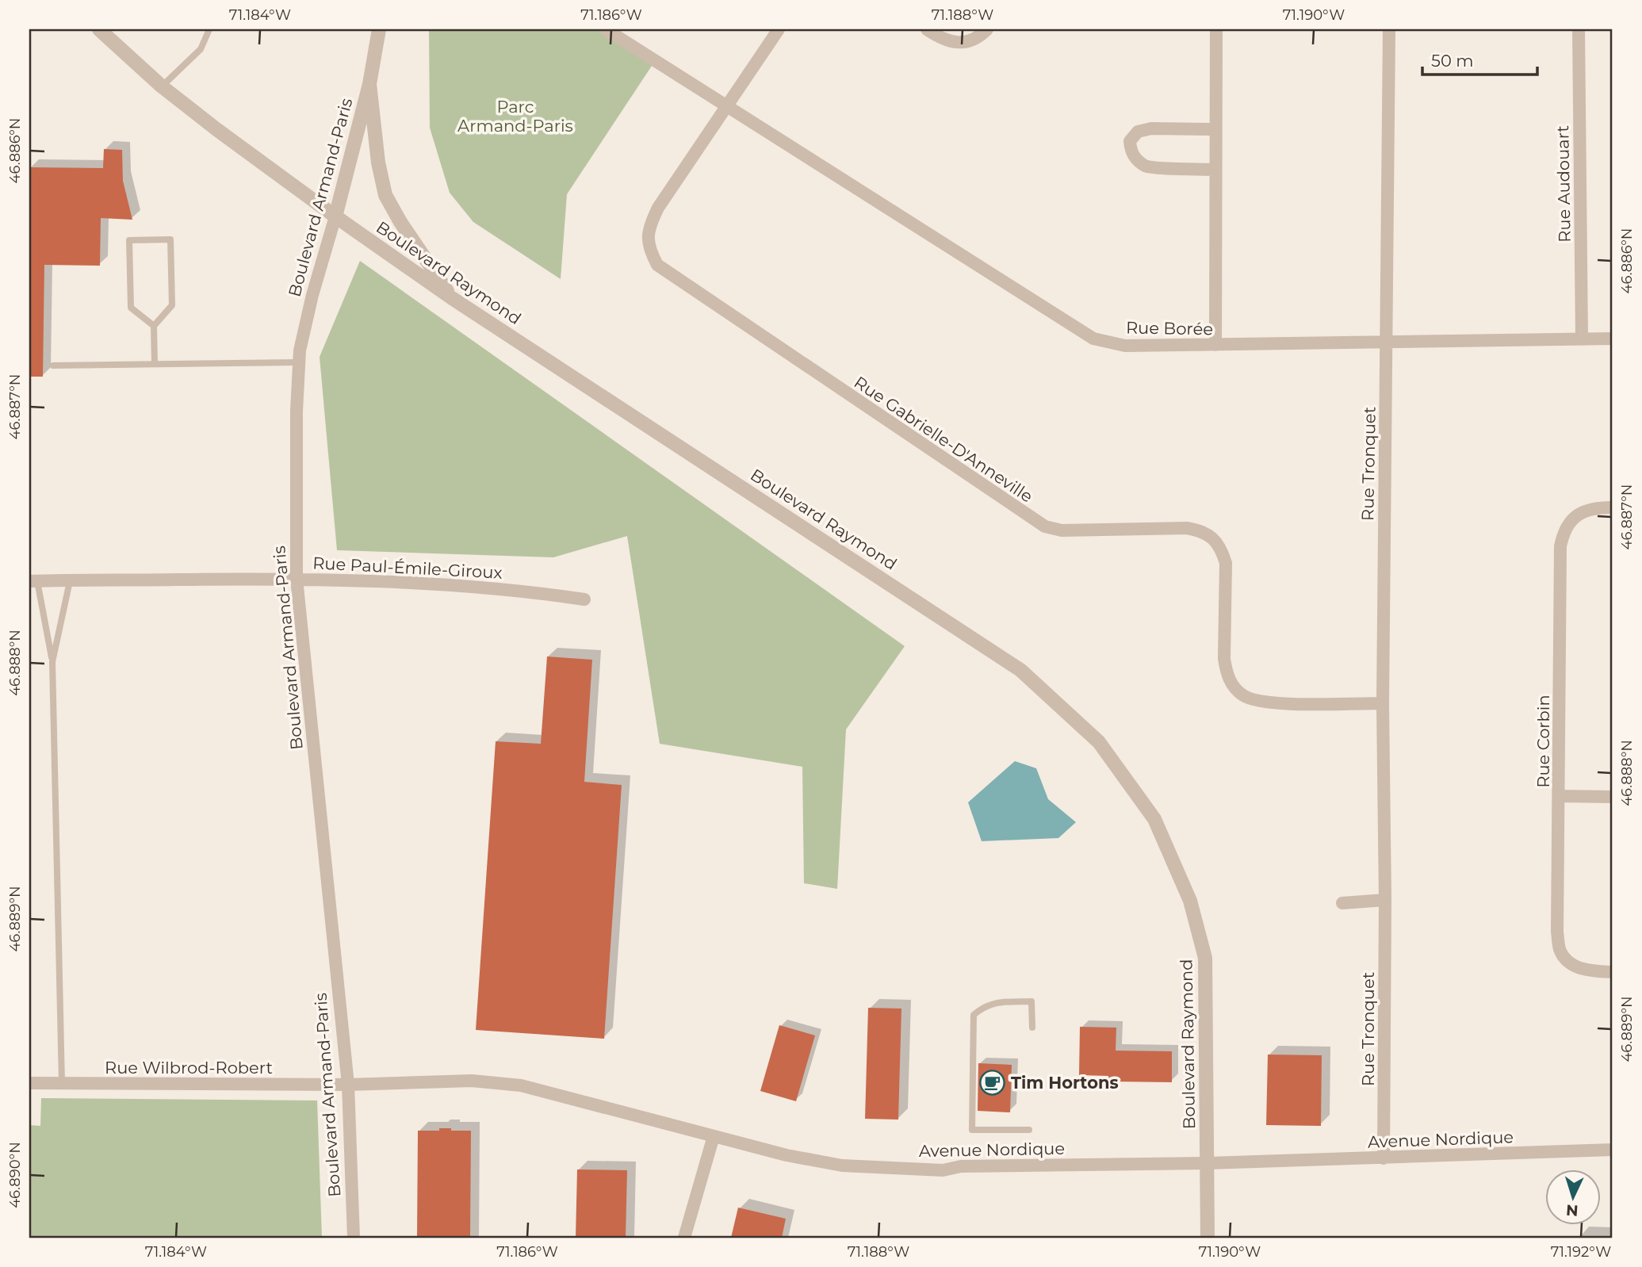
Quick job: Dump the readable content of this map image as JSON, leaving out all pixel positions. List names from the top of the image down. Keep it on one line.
{"streets":{"street":["Rue Audouart","Boulevard Armand-Paris","Boulevard Raymond","Rue Borée","Rue Gabrielle-D'Anneville","Rue Tronquet","Rue Paul-Émile-Giroux","Rue Corbin","Rue Wilbrod-Robert","Avenue Nordique"]},"crossings":[["Rue Audouart","Rue Borée"],["Boulevard Armand-Paris","Boulevard Raymond"],["Boulevard Armand-Paris","Rue Paul-Émile-Giroux"],["Boulevard Armand-Paris","Rue Wilbrod-Robert"],["Boulevard Armand-Paris","Avenue Nordique"],["Boulevard Raymond","Avenue Nordique"],["Rue Borée","Rue Gabrielle-D'Anneville"],["Rue Borée","Rue Tronquet"],["Rue Gabrielle-D'Anneville","Rue Tronquet"],["Rue Tronquet","Avenue Nordique"],["Rue Wilbrod-Robert","Avenue Nordique"]],"parks":["Parc Armand-Paris"],"places":{"cafe":["Tim Hortons"]},"scale_bar":"50 m","north":"bottom","coordinates":["71.184°W","71.186°W","71.188°W","71.190°W","46.886°N","46.887°N","46.888°N","46.889°N","46.890°N","71.192°W"]}
